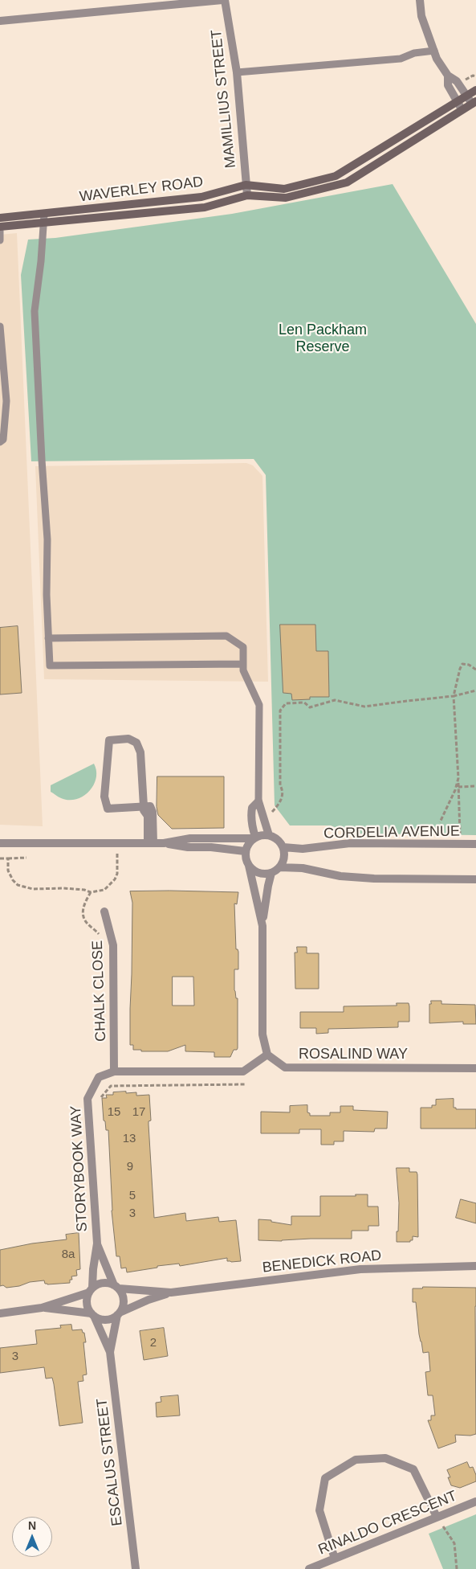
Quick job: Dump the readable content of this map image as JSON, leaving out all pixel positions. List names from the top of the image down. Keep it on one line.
{"streets":{"street":["MAMILLIUS STREET","WAVERLEY ROAD","CORDELIA AVENUE","CHALK CLOSE","ROSALIND WAY","STORYBOOK WAY","BENEDICK ROAD","ESCALUS STREET","RINALDO CRESCENT"]},"crossings":[["MAMILLIUS STREET","WAVERLEY ROAD"],["CHALK CLOSE","STORYBOOK WAY"],["ROSALIND WAY","STORYBOOK WAY"]],"parks":["Len Packham Reserve"],"house_numbers":["15","17","13","9","5","3","8a","2","3"],"north":"top"}
